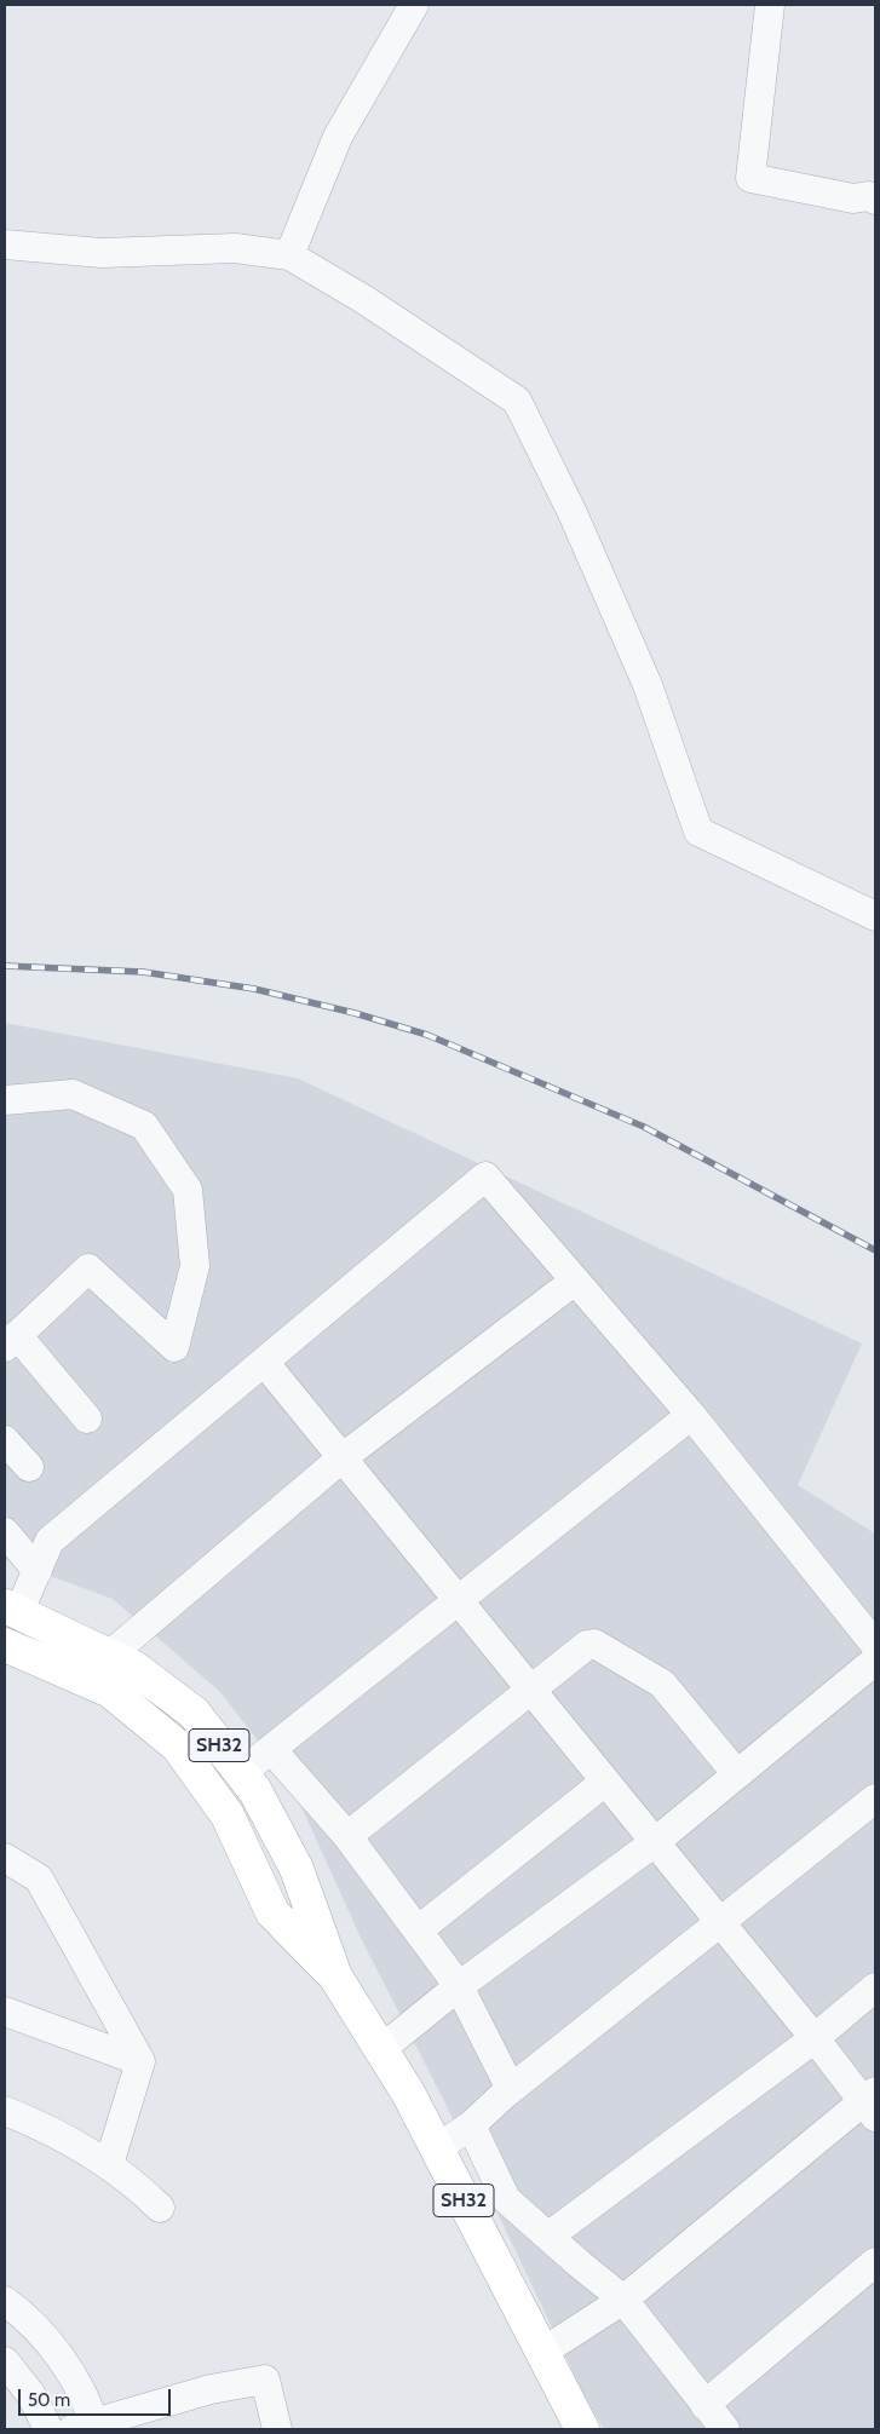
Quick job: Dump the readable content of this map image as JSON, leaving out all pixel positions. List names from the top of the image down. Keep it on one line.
{"streets":{"main road":["SH32"]},"scale_bar":"50 m"}
